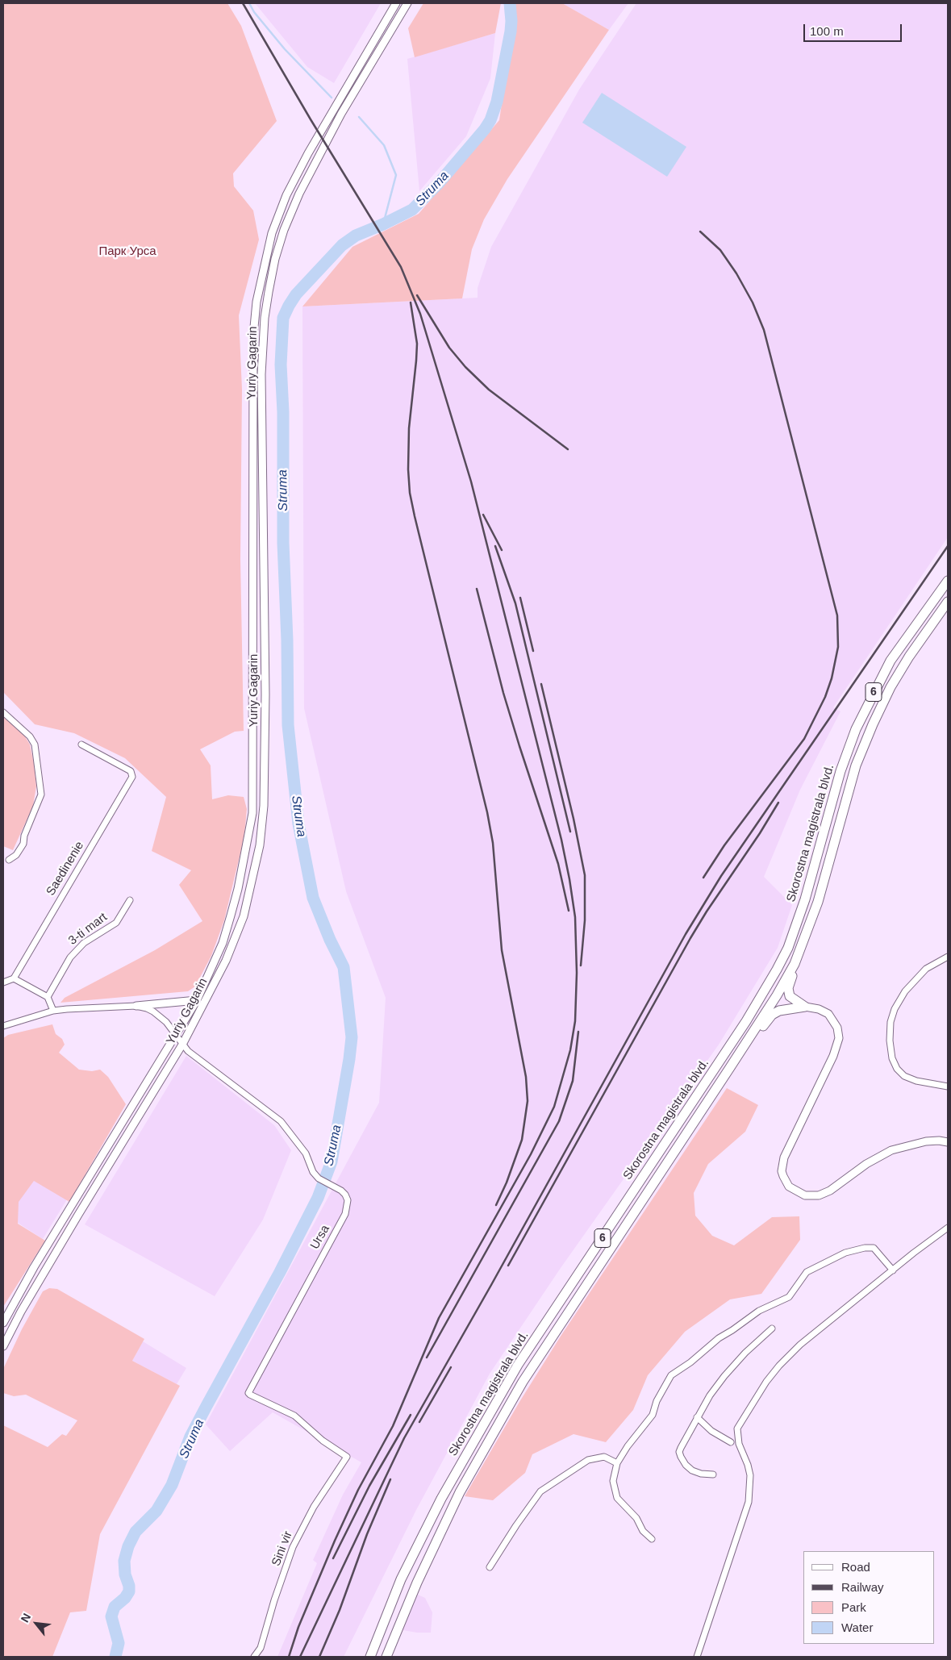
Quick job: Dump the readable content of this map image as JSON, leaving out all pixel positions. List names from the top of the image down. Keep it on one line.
{"streets":{"highway":["6","Skorostna magistrala blvd."],"street":["Yuriy Gagarin","Saedinenie","3-ti mart","Ursa","Sini vir"]},"crossings":[["Yuriy Gagarin","Ursa"],["Ursa","Sini vir"]],"water":["Struma"],"parks":["Парк Урса"],"legend":["Road","Railway","Park","Water"],"scale_bar":"100 m","north":"top left"}
